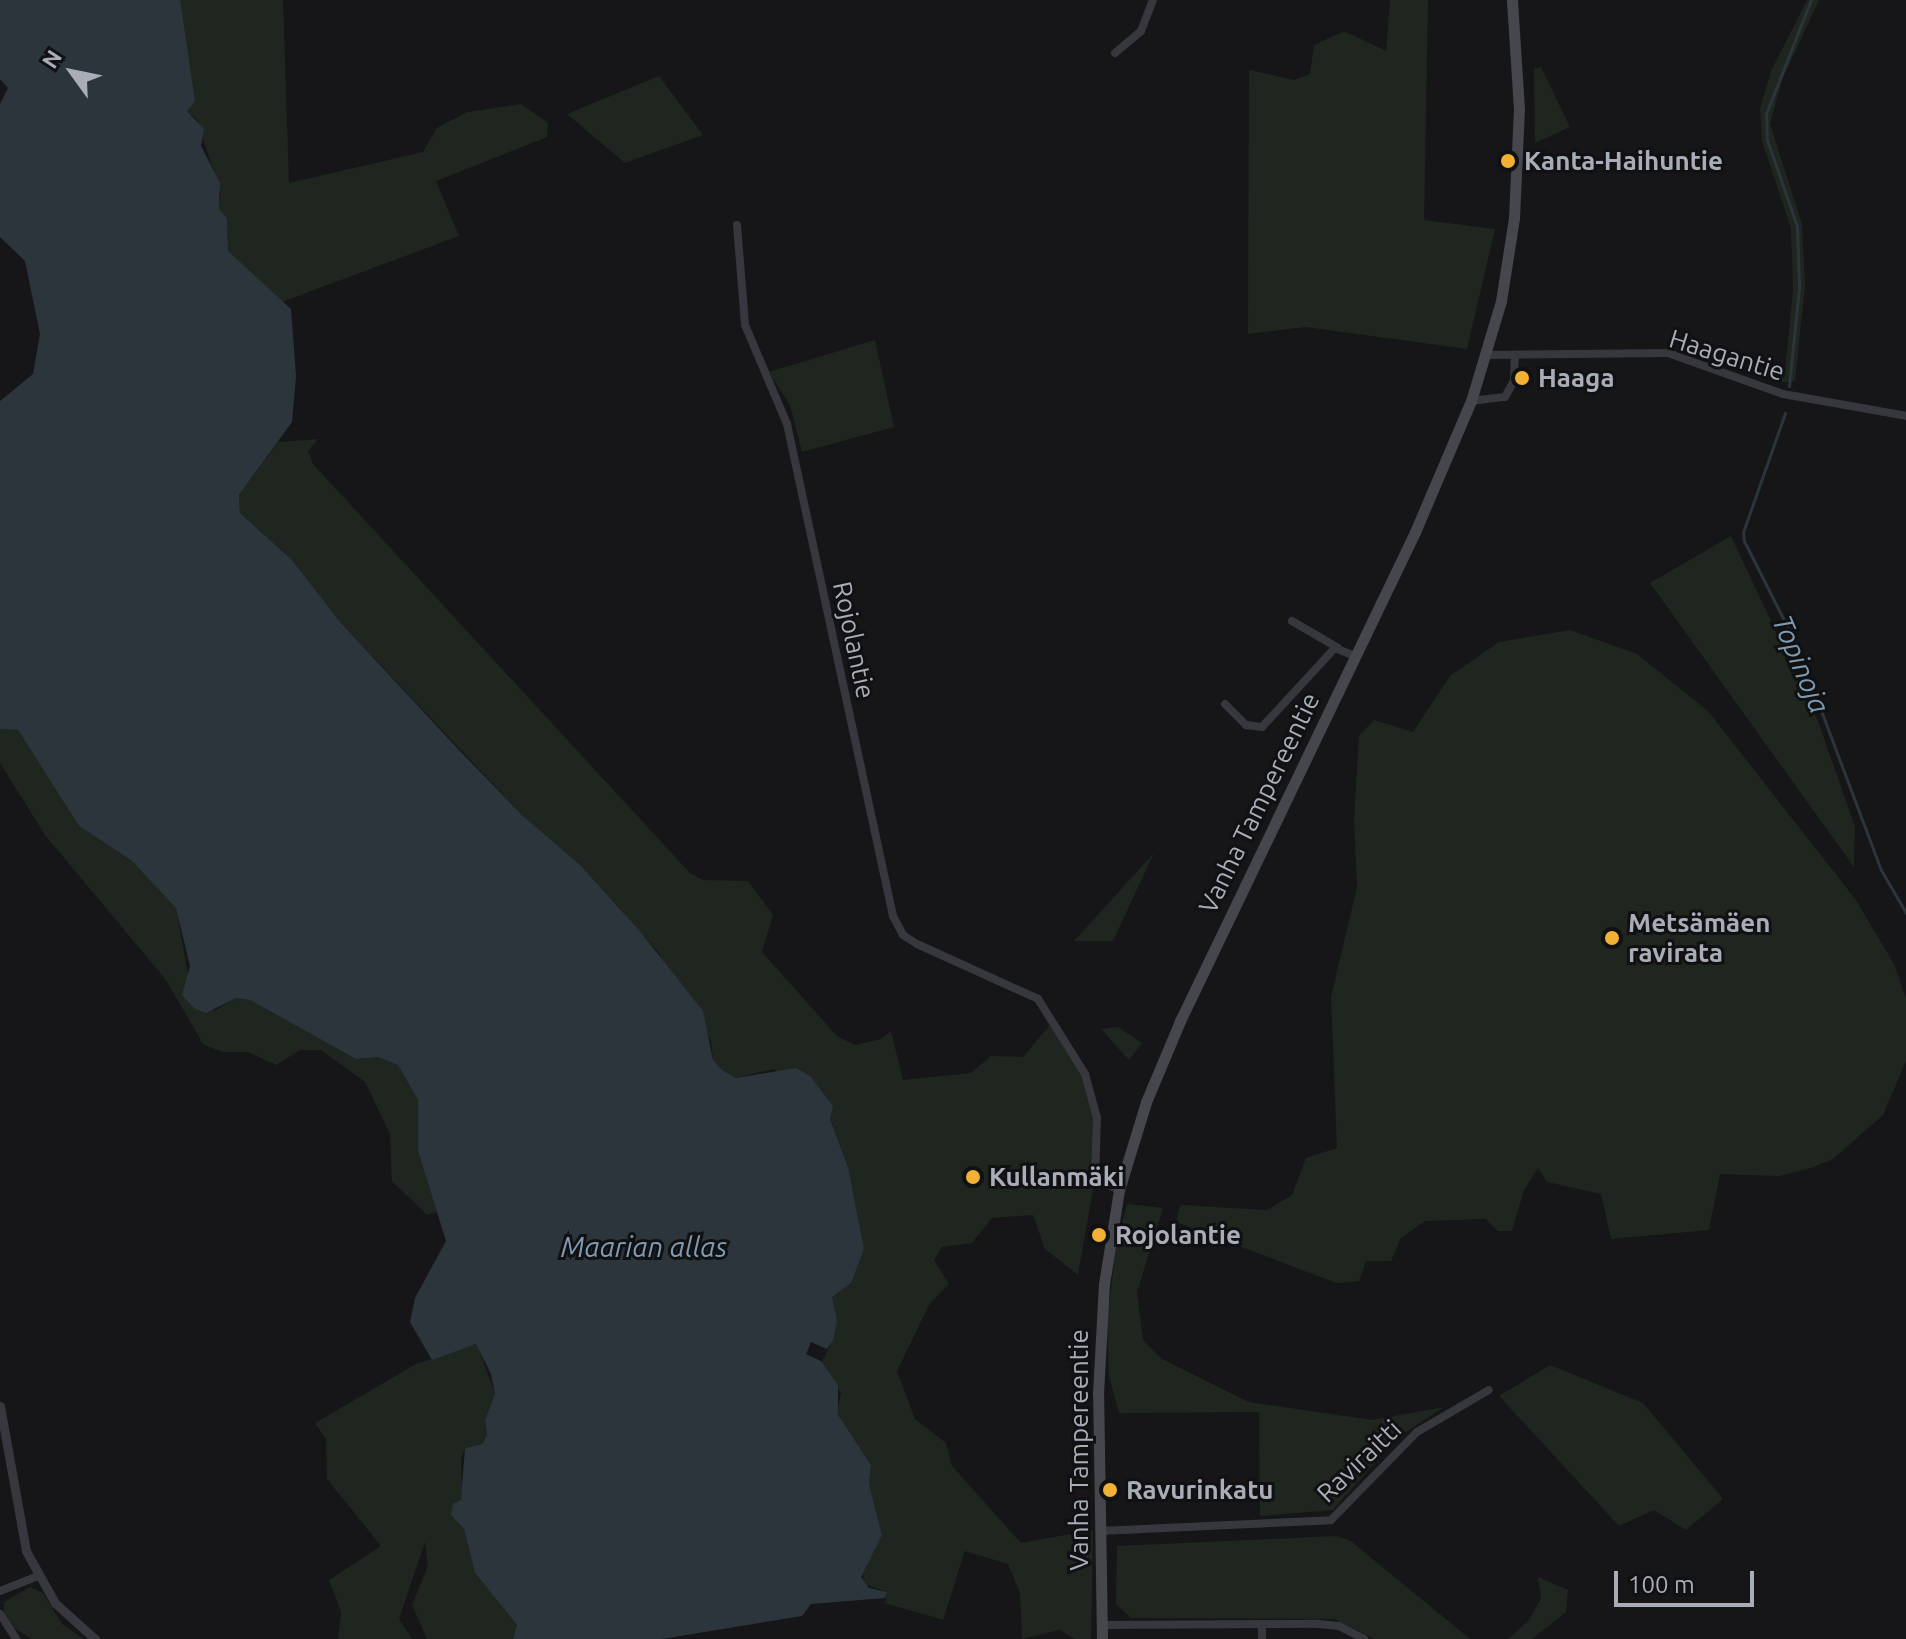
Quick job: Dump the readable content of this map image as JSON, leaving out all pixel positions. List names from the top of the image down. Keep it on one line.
{"streets":{"main road":["Vanha Tampereentie"],"street":["Haagantie","Rojolantie","Raviraitti"]},"crossings":[["Haagantie","Vanha Tampereentie"],["Rojolantie","Vanha Tampereentie"],["Vanha Tampereentie","Raviraitti"]],"water":["Topinoja","Maarian allas"],"places":["Kanta-Haihuntie","Haaga","Metsämäen ravirata","Kullanmäki","Rojolantie","Ravurinkatu"],"scale_bar":"100 m","north":"top left"}
